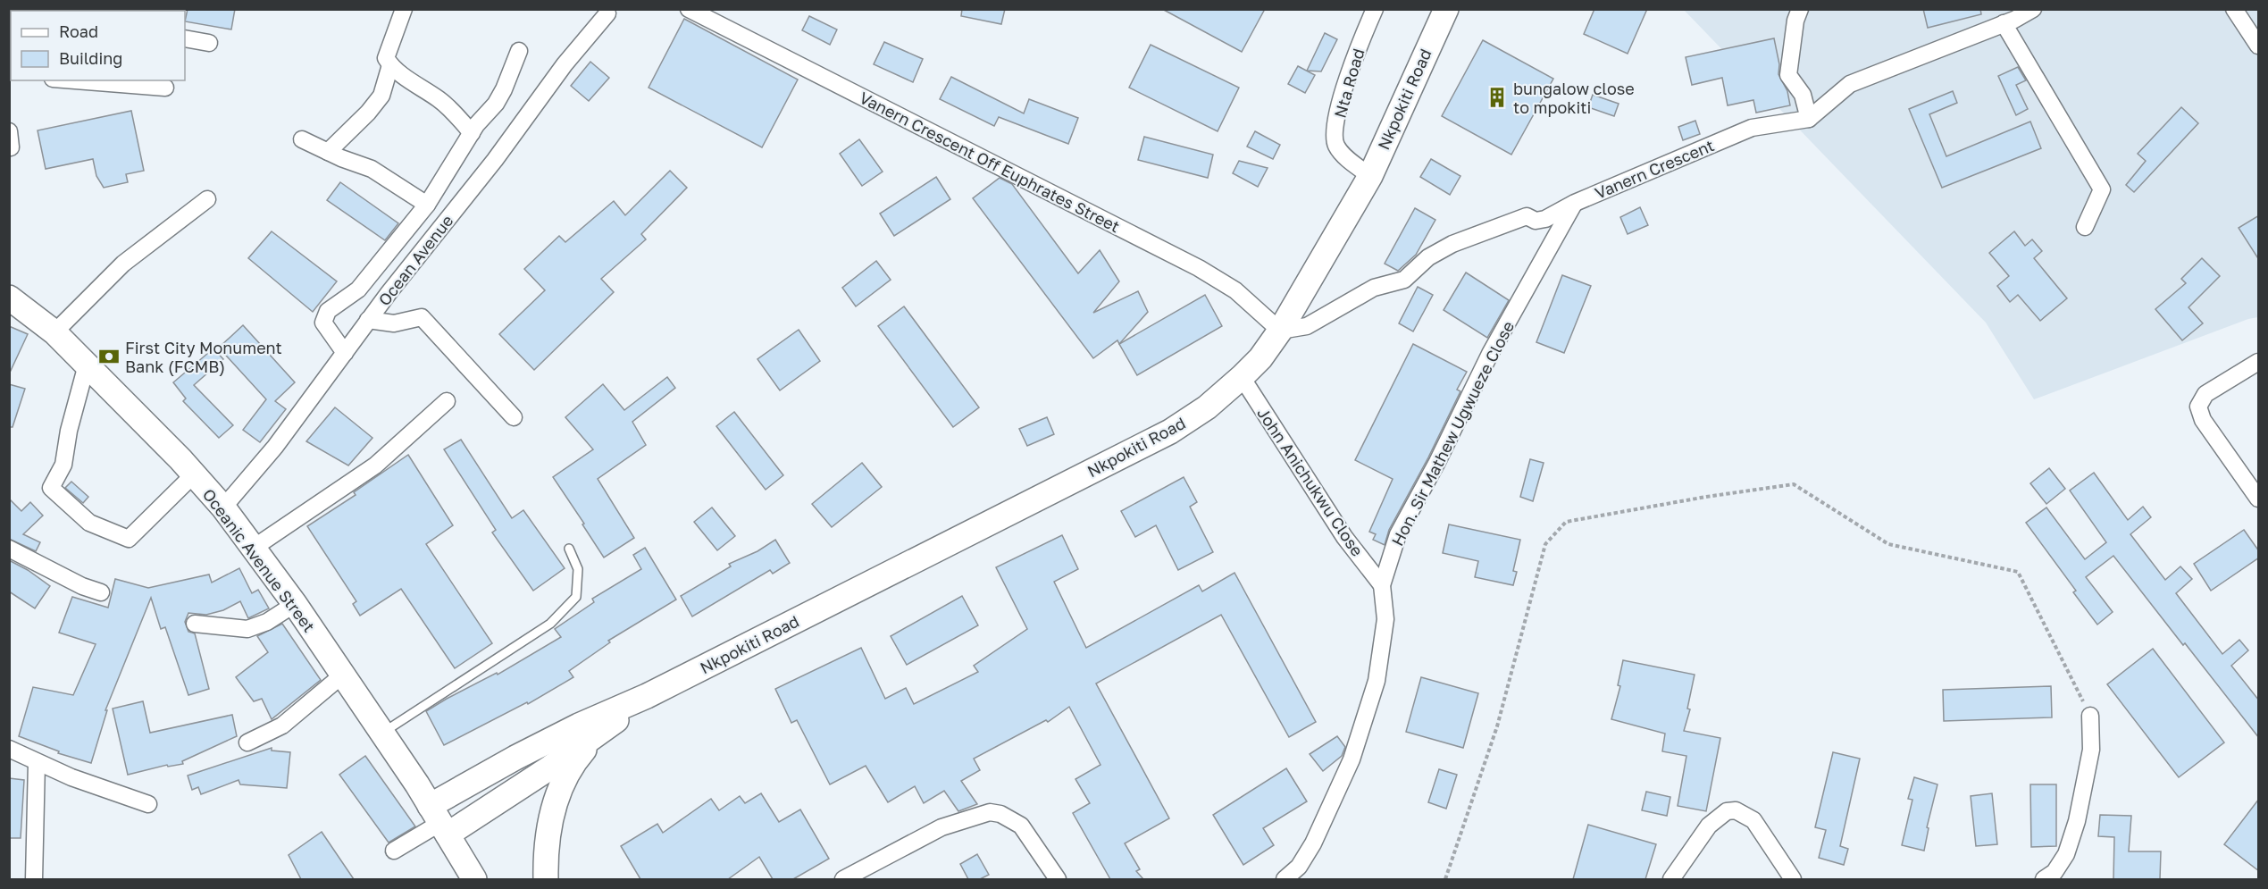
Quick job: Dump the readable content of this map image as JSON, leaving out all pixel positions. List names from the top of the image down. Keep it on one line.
{"streets":{"main road":["Nkpokiti Road","Oceanic Avenue Street"],"street":["Nta Road","Vanern Crescent Off Euphrates Street","Vanern Crescent","Ocean Avenue","Hon. Sir Mathew Ugwueze Close","John Anichukwu Close"]},"crossings":[["Nta Road","Nkpokiti Road"],["Nkpokiti Road","Vanern Crescent Off Euphrates Street"],["Nkpokiti Road","Vanern Crescent"],["Nkpokiti Road","John Anichukwu Close"],["Vanern Crescent Off Euphrates Street","Vanern Crescent"],["Vanern Crescent","Hon. Sir Mathew Ugwueze Close"],["Ocean Avenue","Oceanic Avenue Street"],["Hon. Sir Mathew Ugwueze Close","John Anichukwu Close"]],"places":{"building":["bungalow close to mpokiti"],"bank":["First City Monument Bank (FCMB)"]},"legend":["Road","Building"]}
